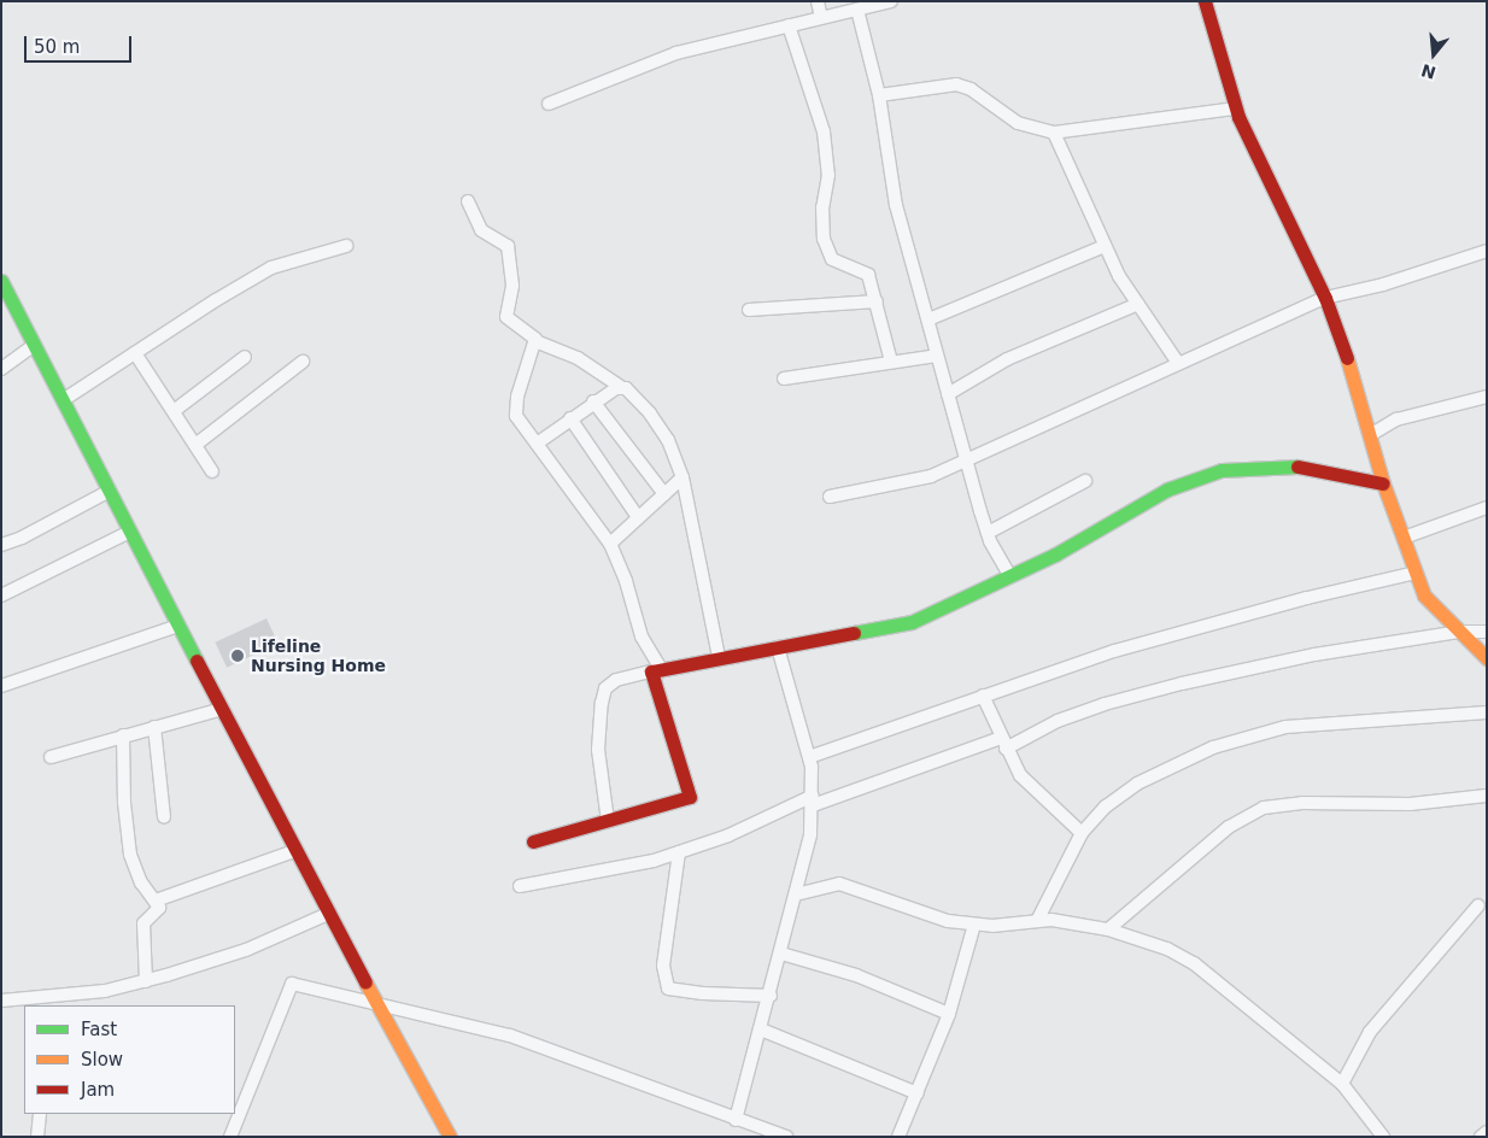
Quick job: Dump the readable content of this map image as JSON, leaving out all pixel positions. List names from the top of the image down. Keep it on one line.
{"places":["Lifeline Nursing Home"],"legend":["Fast","Slow","Jam"],"scale_bar":"50 m","north":"bottom"}
